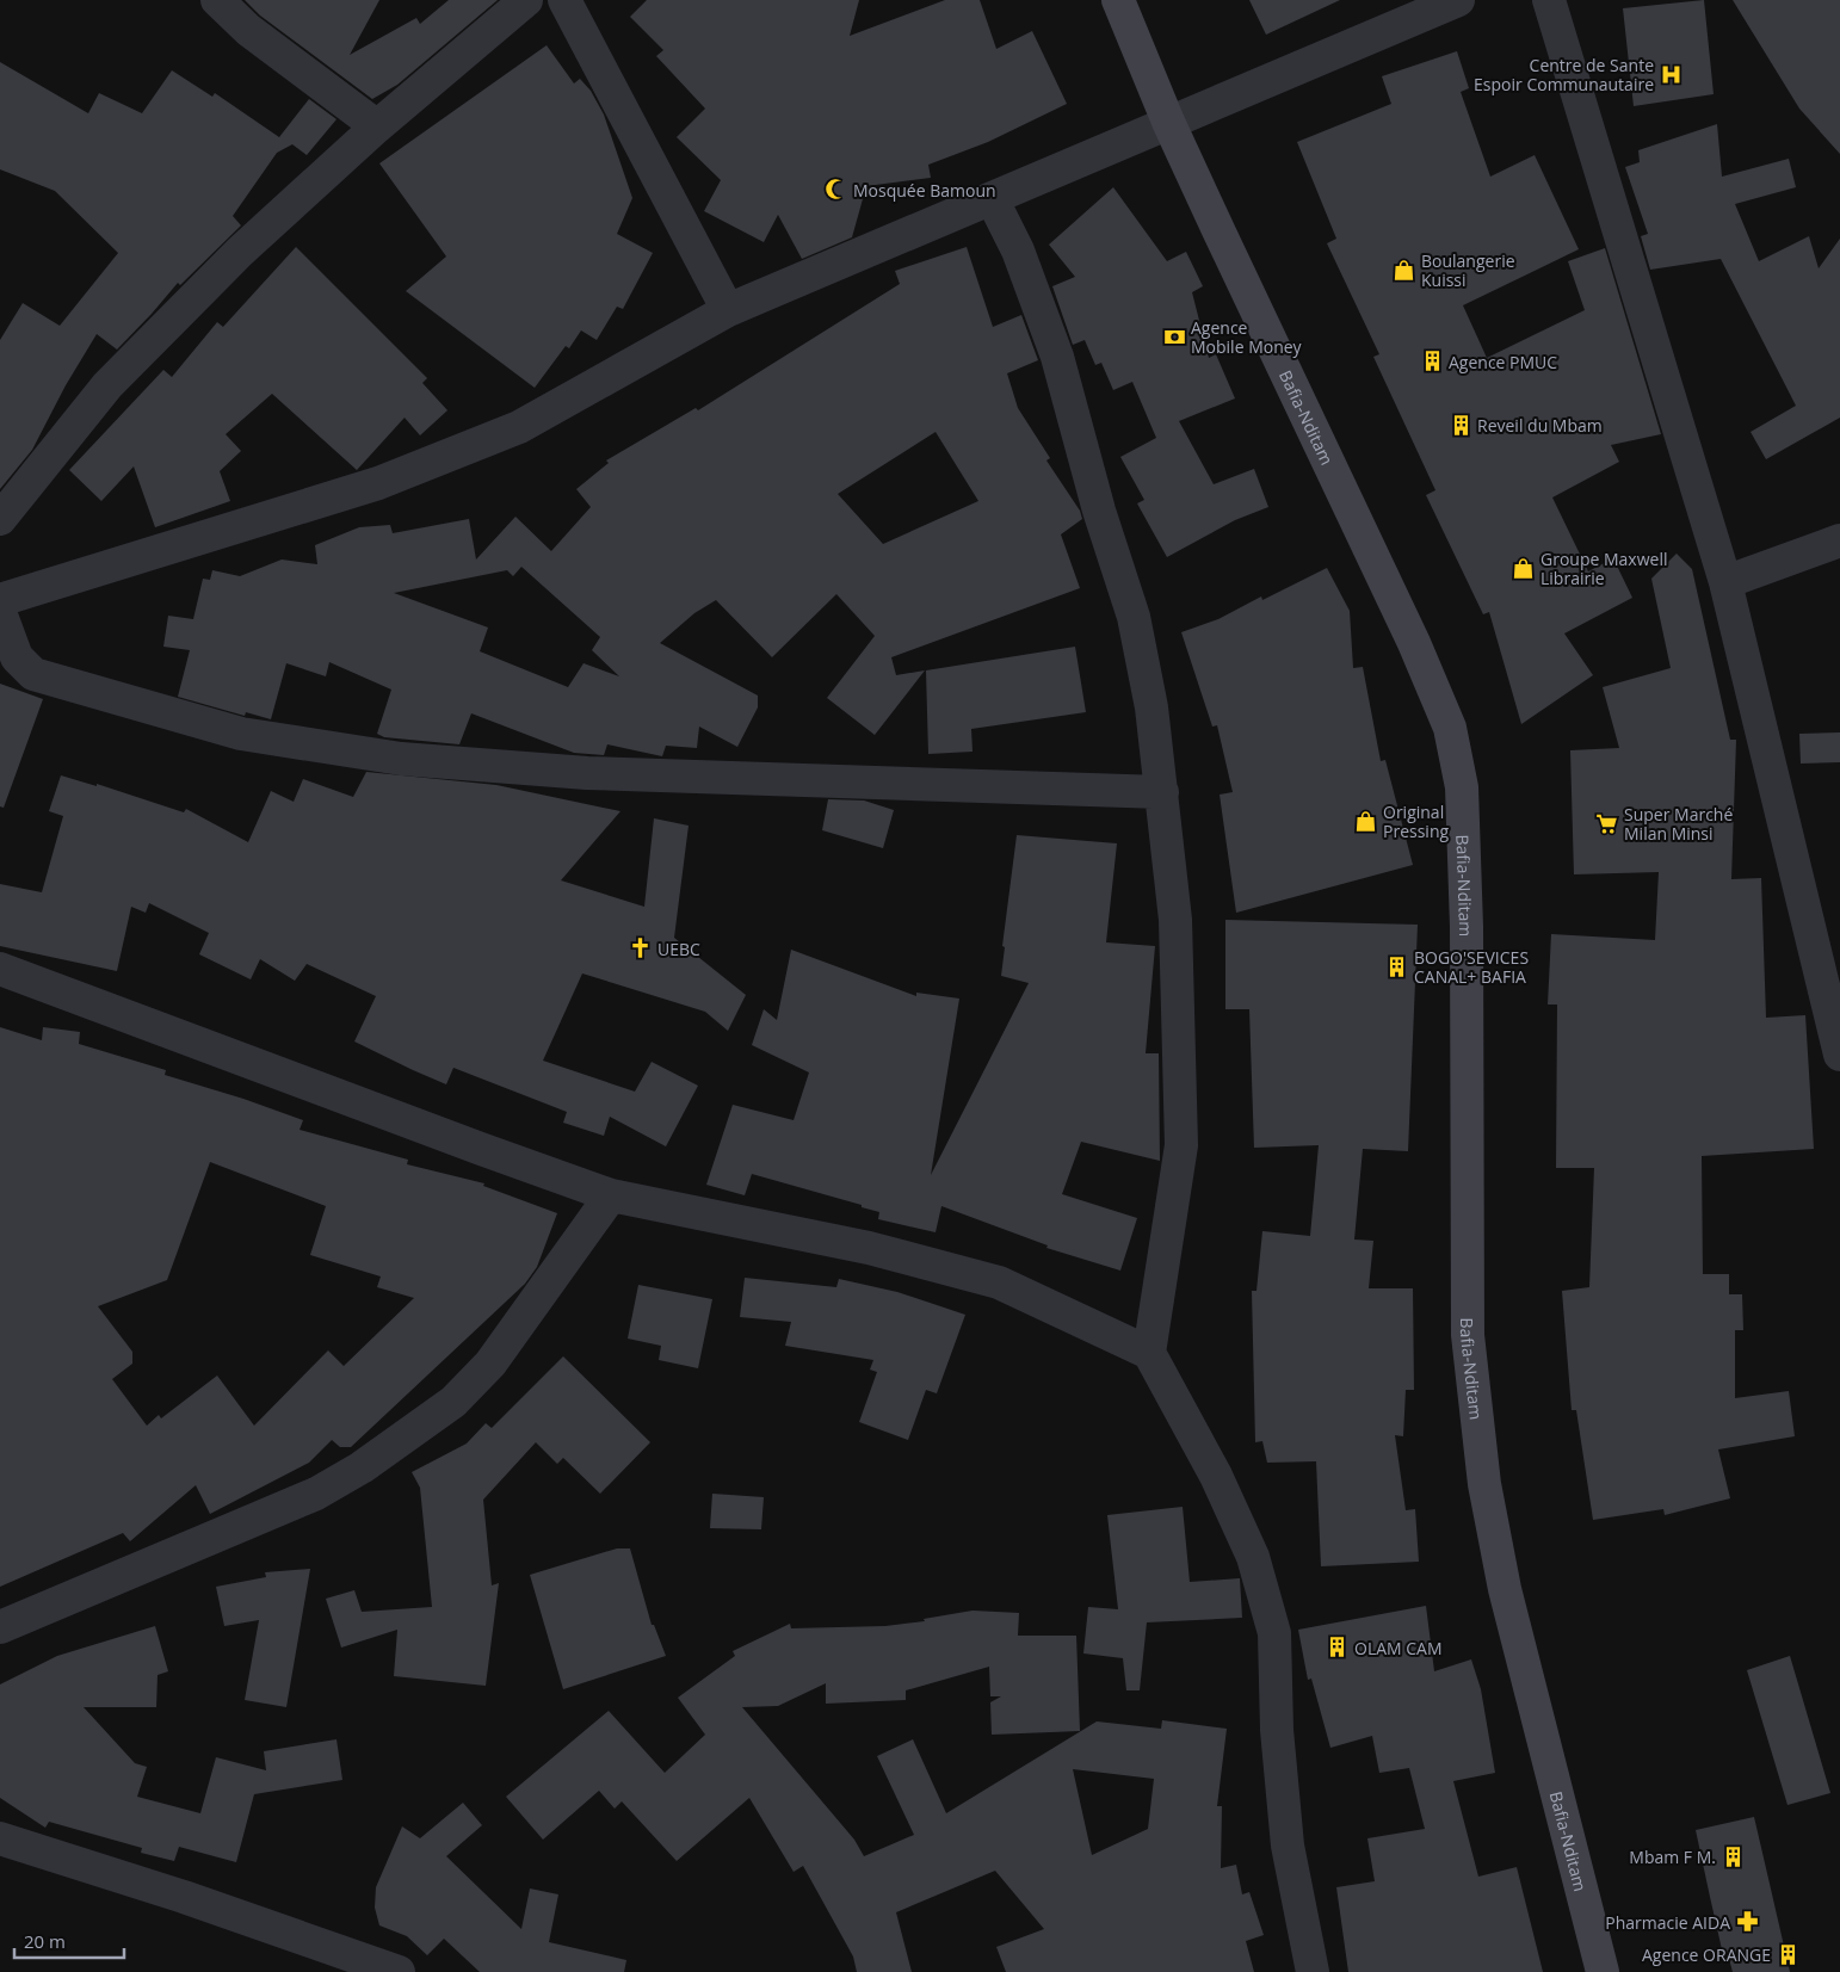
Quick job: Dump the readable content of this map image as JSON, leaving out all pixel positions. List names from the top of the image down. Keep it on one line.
{"streets":{"main road":["Bafia-Nditam"]},"places":{"hospital":["Centre de Sante Espoir Communautaire"],"mosque":["Mosquée Bamoun"],"shop":["Boulangerie Kuissi","Groupe Maxwell Librairie","Original Pressing"],"bank":["Agence Mobile Money"],"building":["Agence PMUC","Reveil du Mbam","BOGO'SEVICES CANAL+ BAFIA","OLAM CAM","Mbam F M.","Agence ORANGE"],"supermarket":["Super Marché Milan Minsi"],"church":["UEBC"],"pharmacy":["Pharmacie AIDA"]},"scale_bar":"20 m"}
